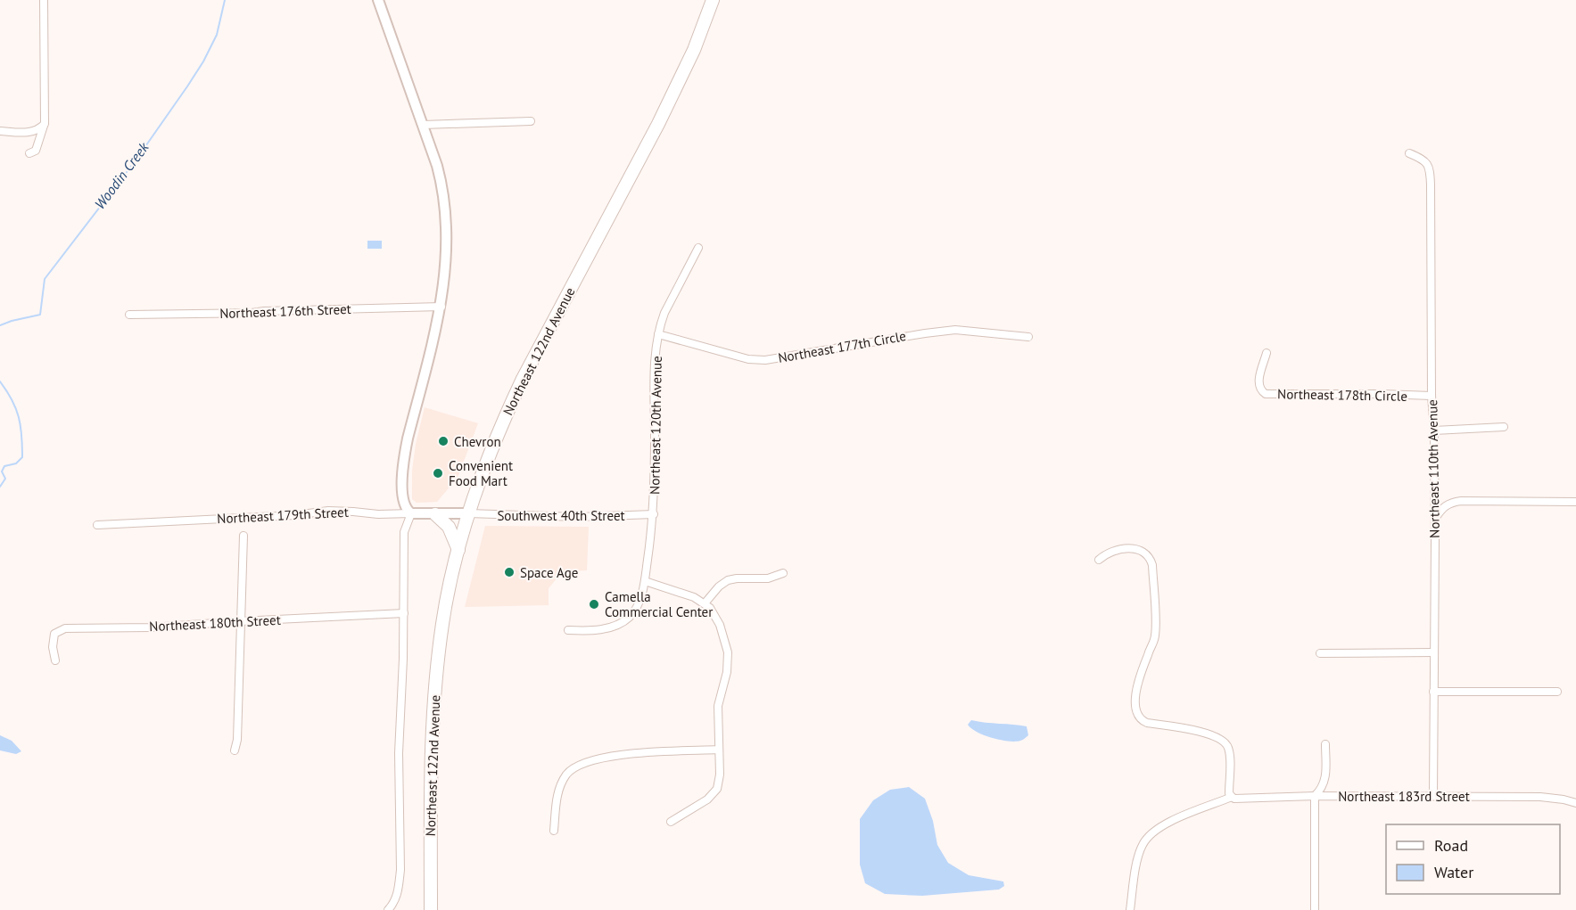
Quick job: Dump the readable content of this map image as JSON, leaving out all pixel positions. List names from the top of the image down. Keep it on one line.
{"streets":{"highway":["Northeast 122nd Avenue"],"main road":["Northeast 179th Street"],"street":["Northeast 176th Street","Northeast 177th Circle","Northeast 178th Circle","Northeast 120th Avenue","Northeast 110th Avenue","Southwest 40th Street","Northeast 180th Street","Northeast 183rd Street"]},"crossings":[["Northeast 177th Circle","Northeast 120th Avenue"],["Northeast 122nd Avenue","Northeast 179th Street"],["Northeast 122nd Avenue","Southwest 40th Street"],["Northeast 178th Circle","Northeast 110th Avenue"],["Northeast 120th Avenue","Southwest 40th Street"],["Northeast 110th Avenue","Northeast 183rd Street"],["Northeast 179th Street","Southwest 40th Street"]],"water":["Woodin Creek"],"places":["Chevron","Convenient Food Mart","Space Age","Camella Commercial Center"],"legend":["Road","Water"]}
